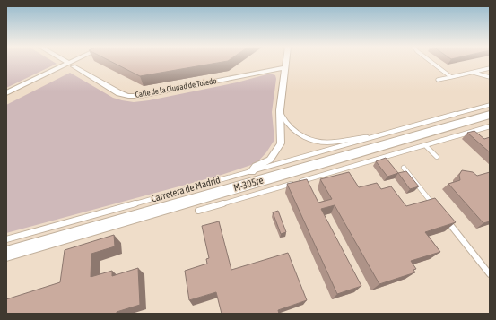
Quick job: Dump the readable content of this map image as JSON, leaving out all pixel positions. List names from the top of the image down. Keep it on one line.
{"streets":{"main road":["M-305re"],"street":["Calle de la Ciudad de Toledo"],"lane":["Carretera de Madrid"]}}
